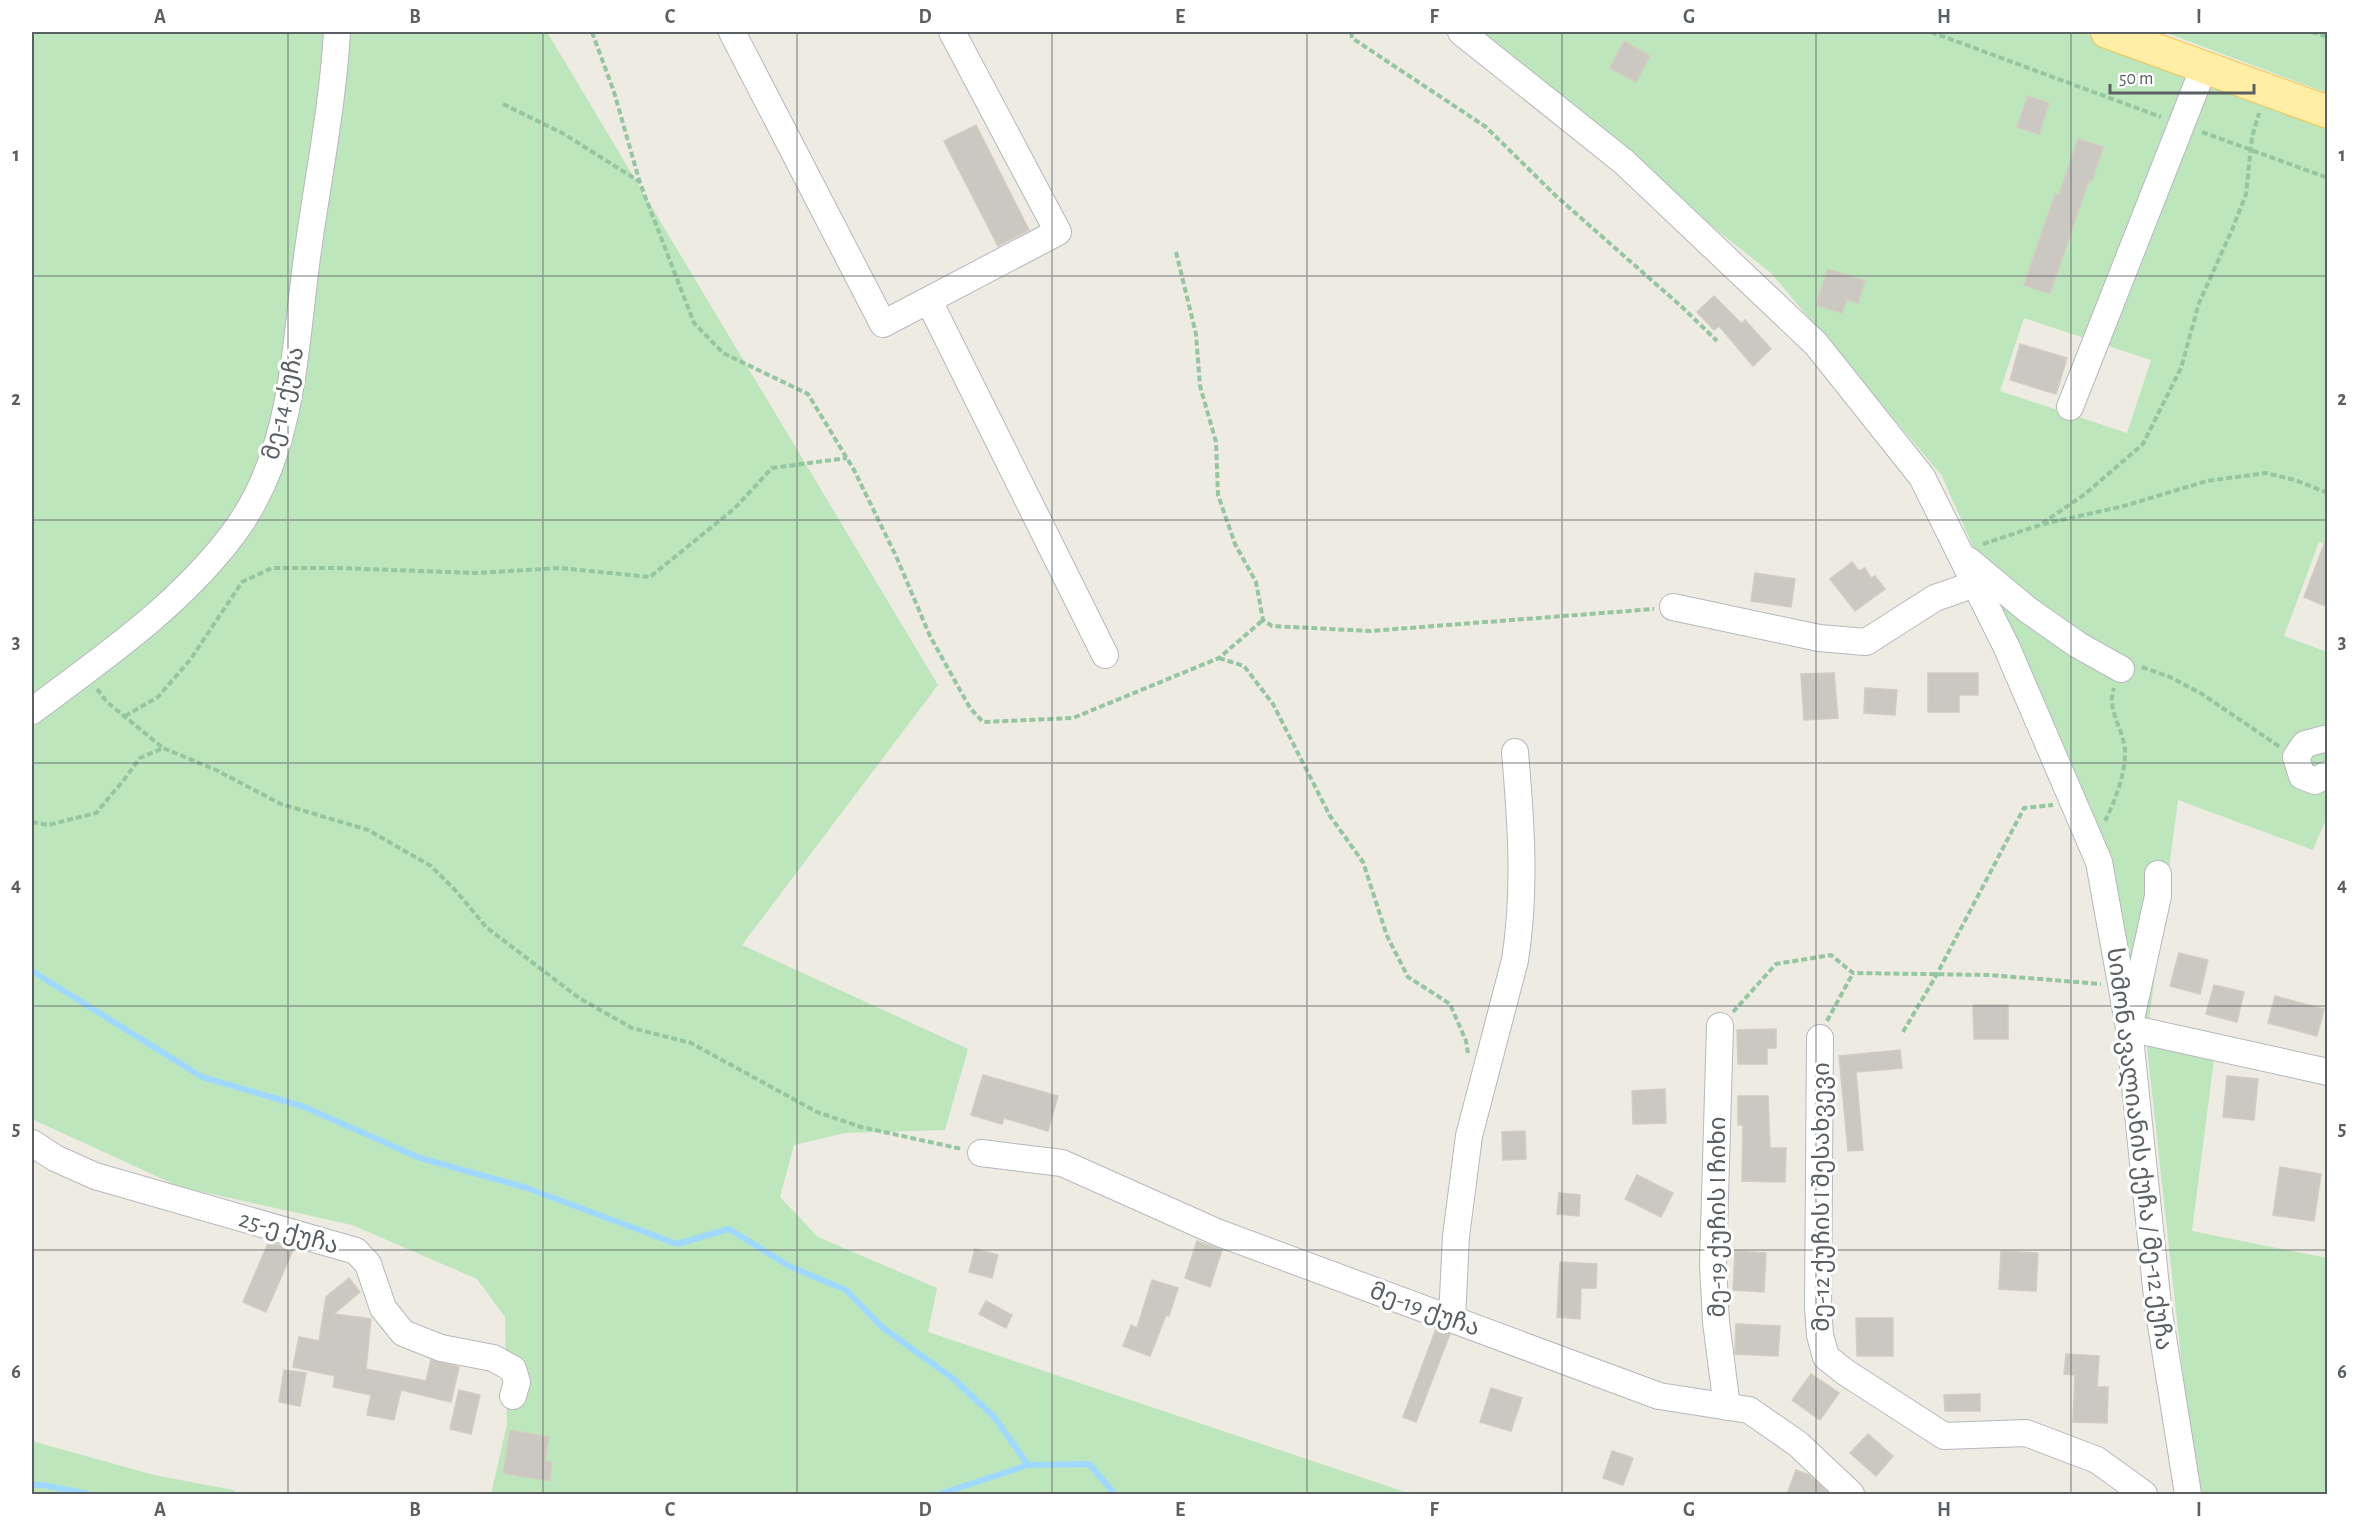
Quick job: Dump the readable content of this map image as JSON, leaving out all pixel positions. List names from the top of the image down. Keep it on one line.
{"streets":{"street":["მე-14 ქუჩა","სიმონ ავალიანის ქუჩა / მე-12 ქუჩა","მე-12 ქუჩის I შესახვევი","მე-19 ქუჩის I ჩიხი","25-ე ქუჩა","მე-19 ქუჩა"]},"crossings":[["მე-19 ქუჩის I ჩიხი","მე-19 ქუჩა"]],"scale_bar":"50 m","grid":{"columns":["A","B","C","D","E","F","G","H","I"],"rows":["1","2","3","4","5","6"]}}
